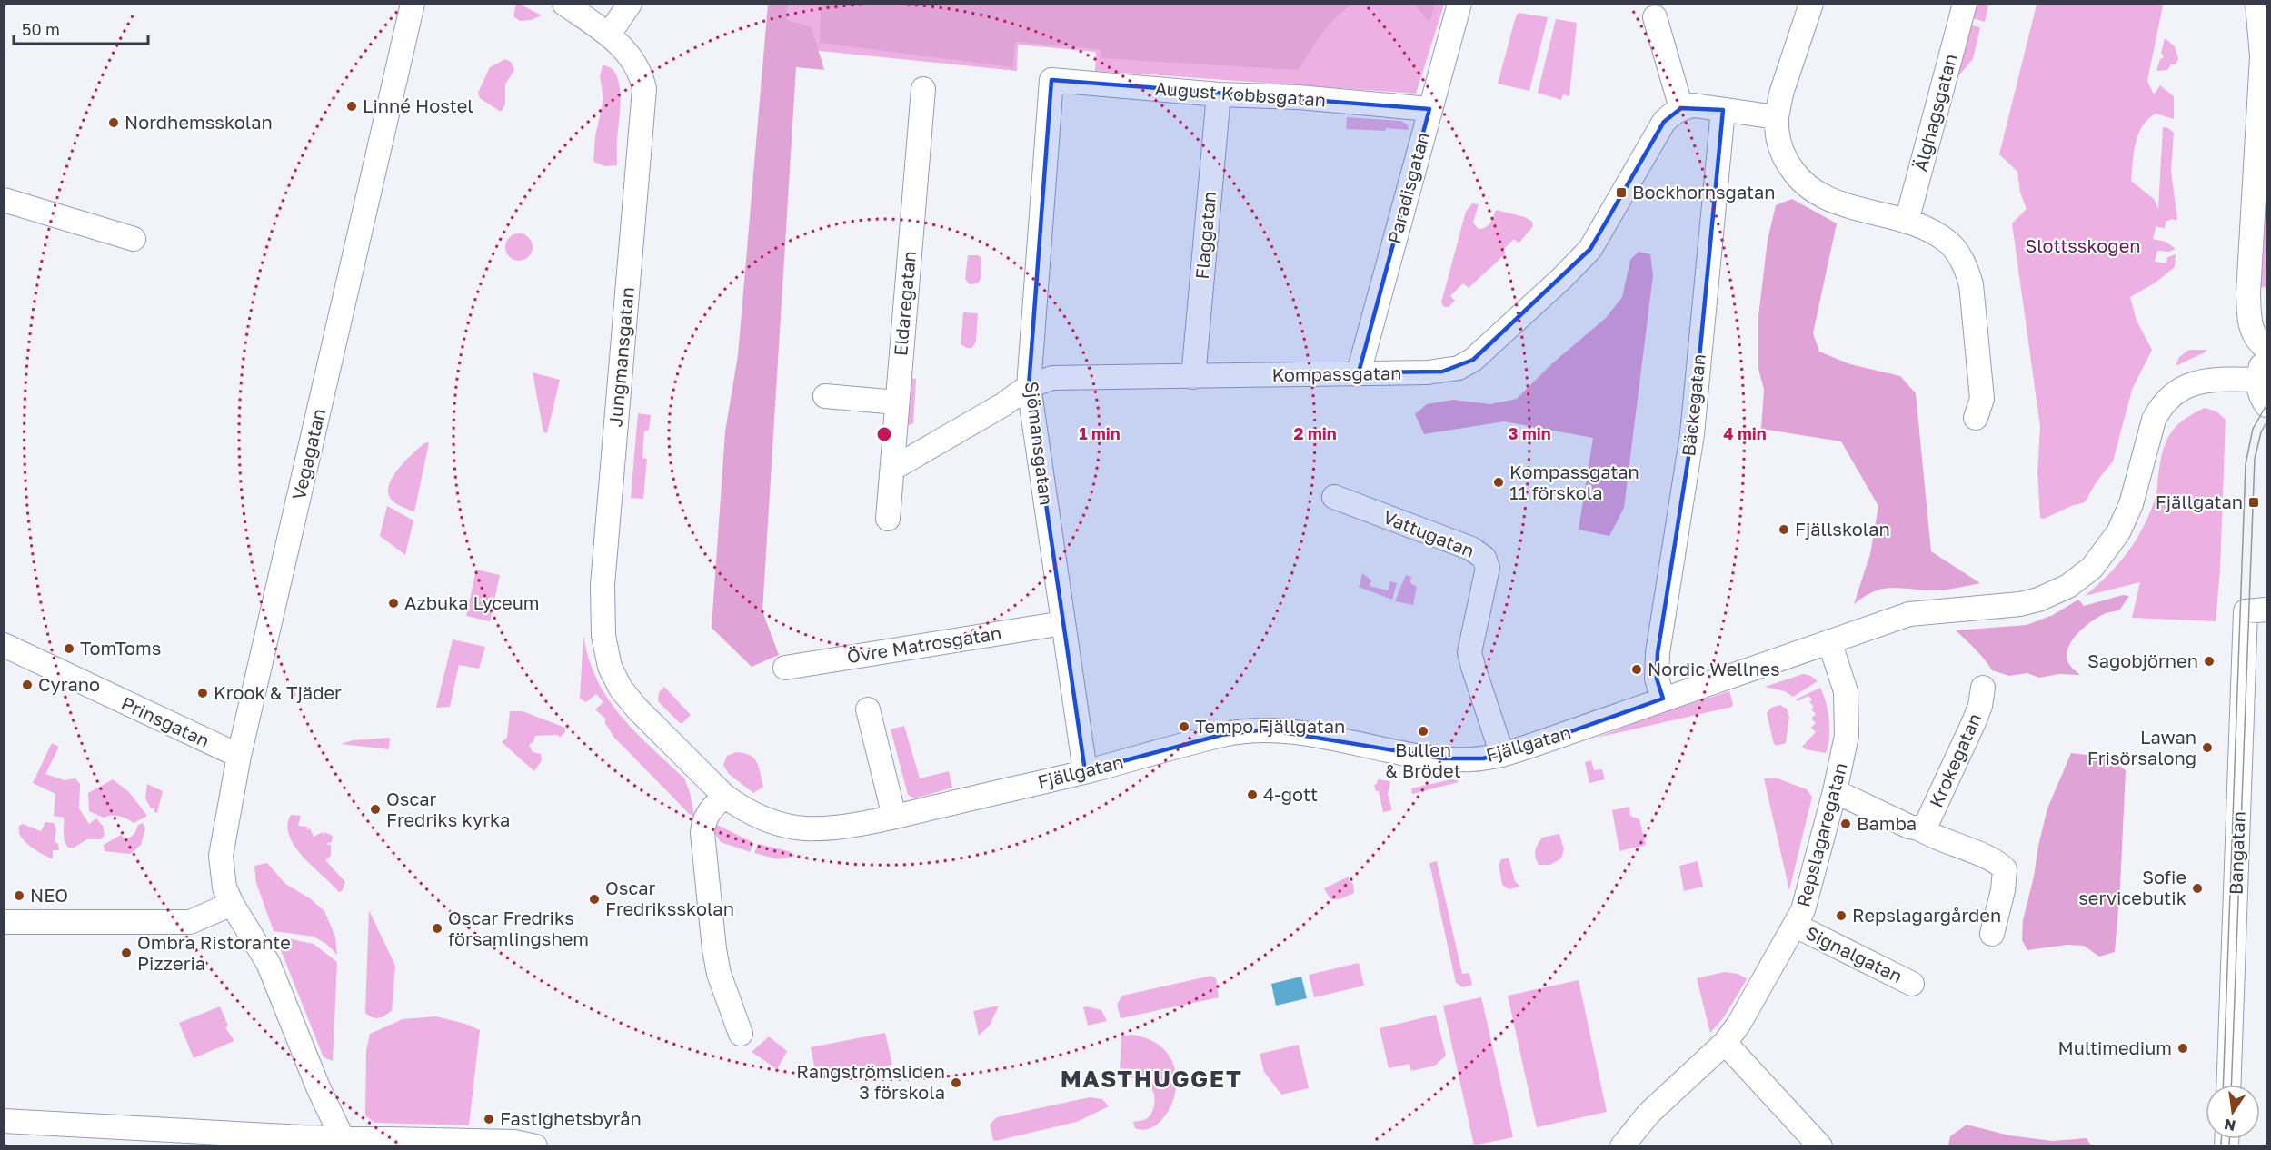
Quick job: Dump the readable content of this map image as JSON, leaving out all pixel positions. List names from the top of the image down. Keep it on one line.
{"streets":{"street":["August Kobbsgatan","Älghagsgatan","Paradisgatan","Flaggatan","Eldaregatan","Jungmansgatan","Kompassgatan","Bäckegatan","Sjömansgatan","Vegagatan","Vattugatan","Övre Matrosgatan","Prinsgatan","Fjällgatan","Krokegatan","Repslagaregatan","Bangatan","Signalgatan"]},"crossings":[["August Kobbsgatan","Paradisgatan"],["August Kobbsgatan","Flaggatan"],["August Kobbsgatan","Sjömansgatan"],["Paradisgatan","Kompassgatan"],["Flaggatan","Kompassgatan"],["Eldaregatan","Kompassgatan"],["Jungmansgatan","Fjällgatan"],["Kompassgatan","Sjömansgatan"],["Bäckegatan","Fjällgatan"],["Sjömansgatan","Övre Matrosgatan"],["Sjömansgatan","Fjällgatan"],["Vegagatan","Prinsgatan"],["Vattugatan","Fjällgatan"],["Fjällgatan","Repslagaregatan"],["Repslagaregatan","Signalgatan"]],"districts":["MASTHUGGET"],"parks":["Slottsskogen"],"places":{"other":["Linné Hostel","Nordhemsskolan","Kompassgatan 11 förskola","Fjällskolan","Azbuka Lyceum","TomToms","Sagobjörnen","Nordic Wellnes","Cyrano","Krook & Tjäder","Tempo Fjällgatan","Bullen & Brödet","Lawan Frisörsalong","4-gott","Oscar Fredriks kyrka","Bamba","Sofie servicebutik","NEO","Oscar Fredriksskolan","Repslagargården","Oscar Fredriks församlingshem","Ombra Ristorante Pizzeria","Multimedium","Rangströmsliden 3 förskola","Fastighetsbyrån"],"transit":["Bockhornsgatan","Fjällgatan"]},"scale_bar":"50 m","north":"bottom","rings":["1 min","2 min","3 min","4 min"]}
